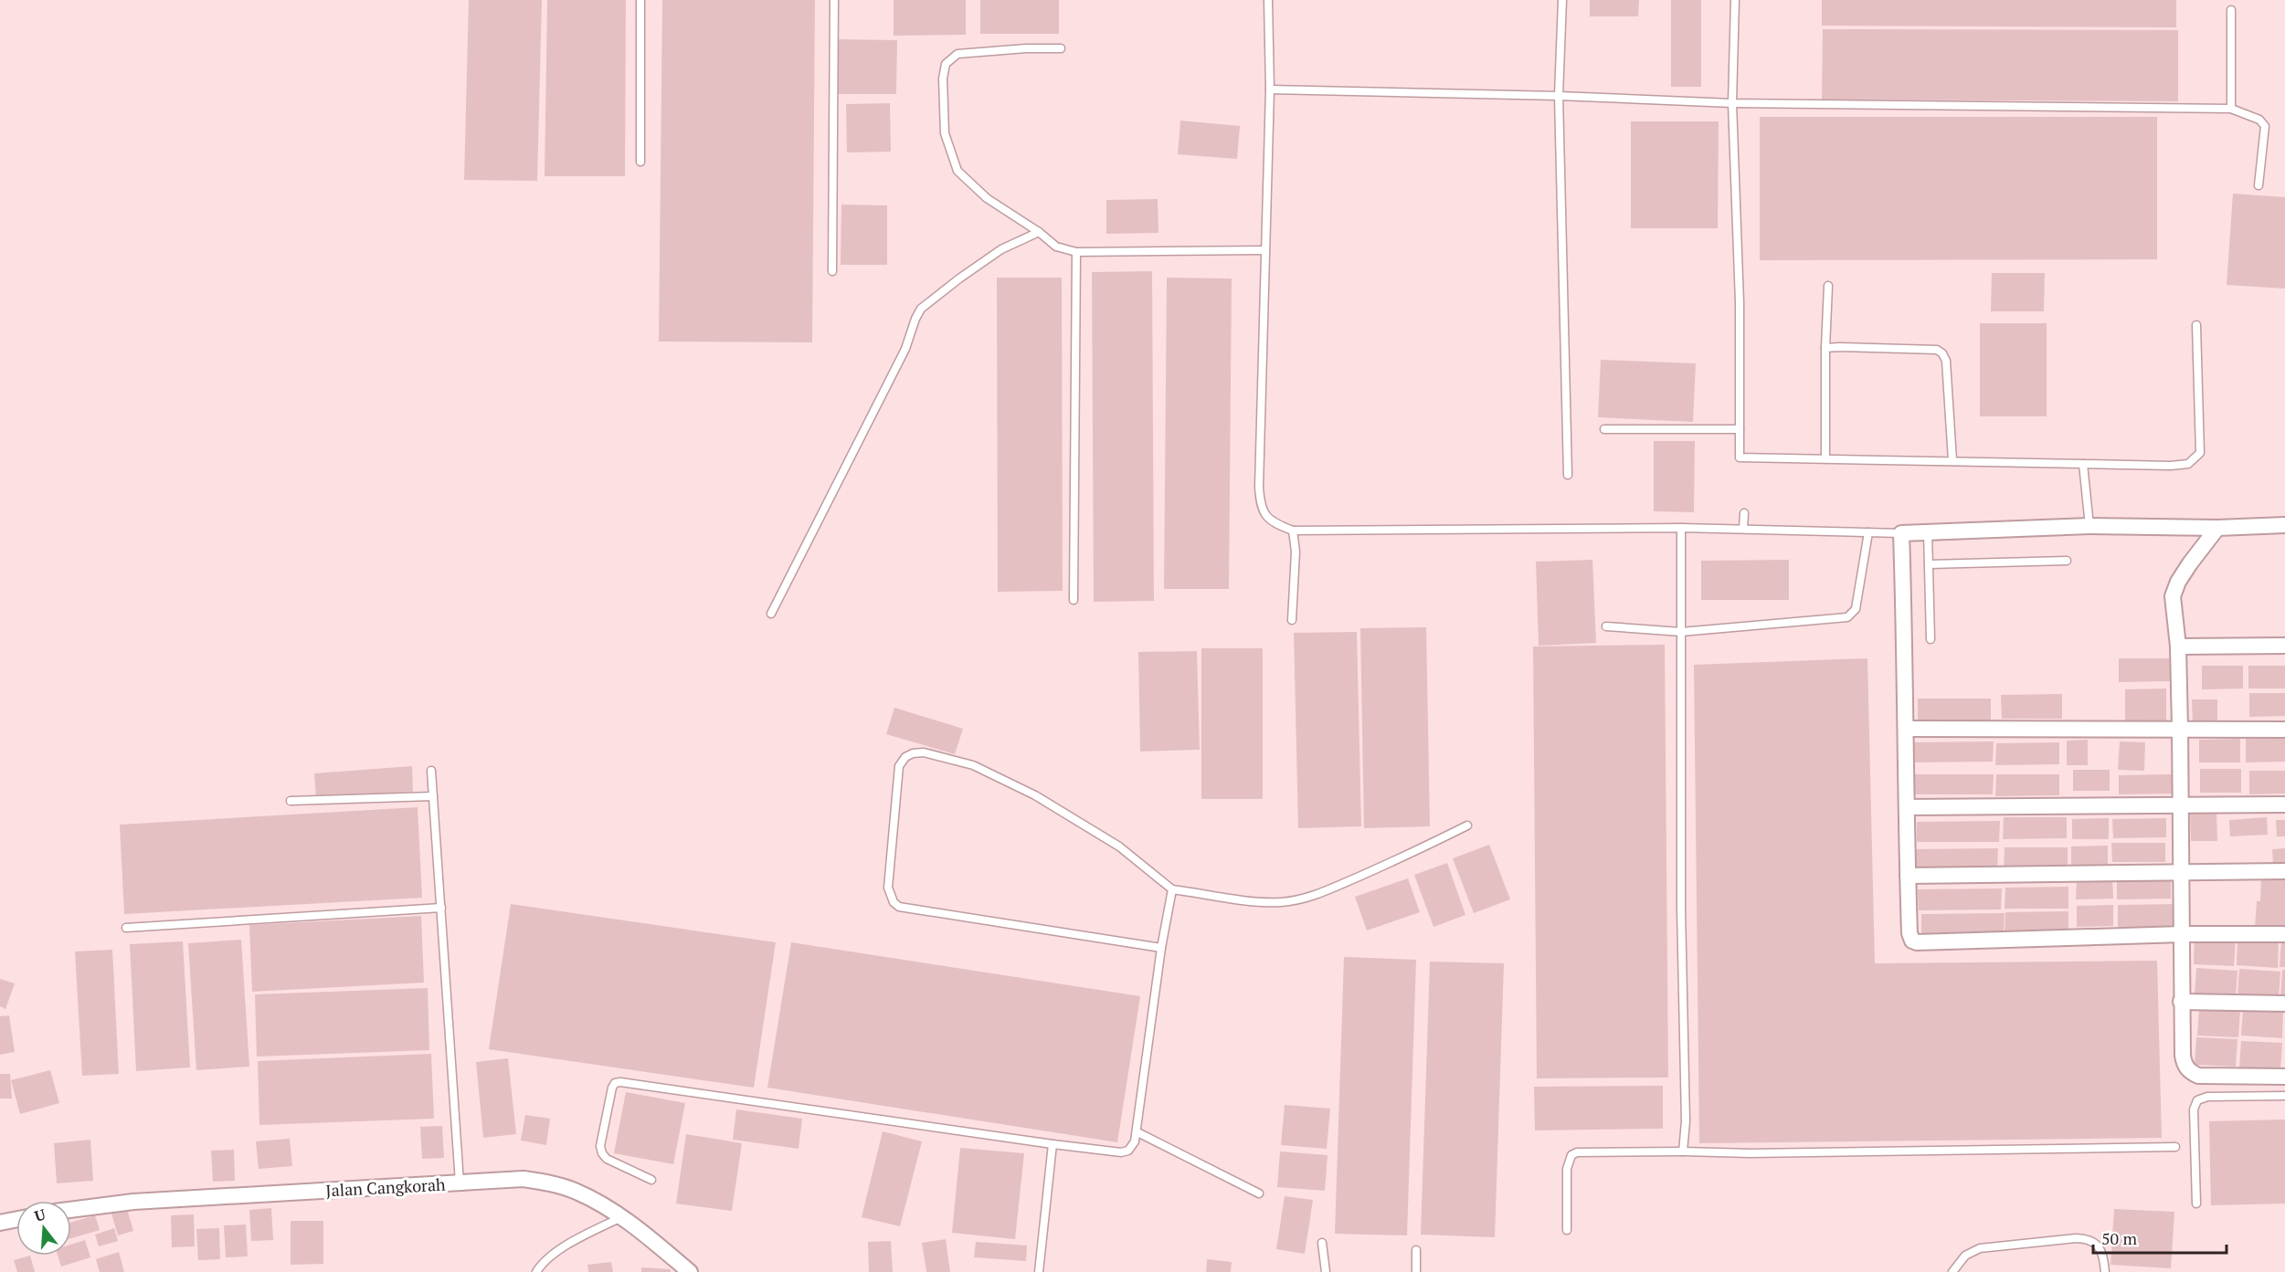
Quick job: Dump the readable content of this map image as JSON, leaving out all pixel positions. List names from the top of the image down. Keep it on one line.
{"streets":{"street":["Jalan Cangkorah"]},"scale_bar":"50 m","north":"top"}
